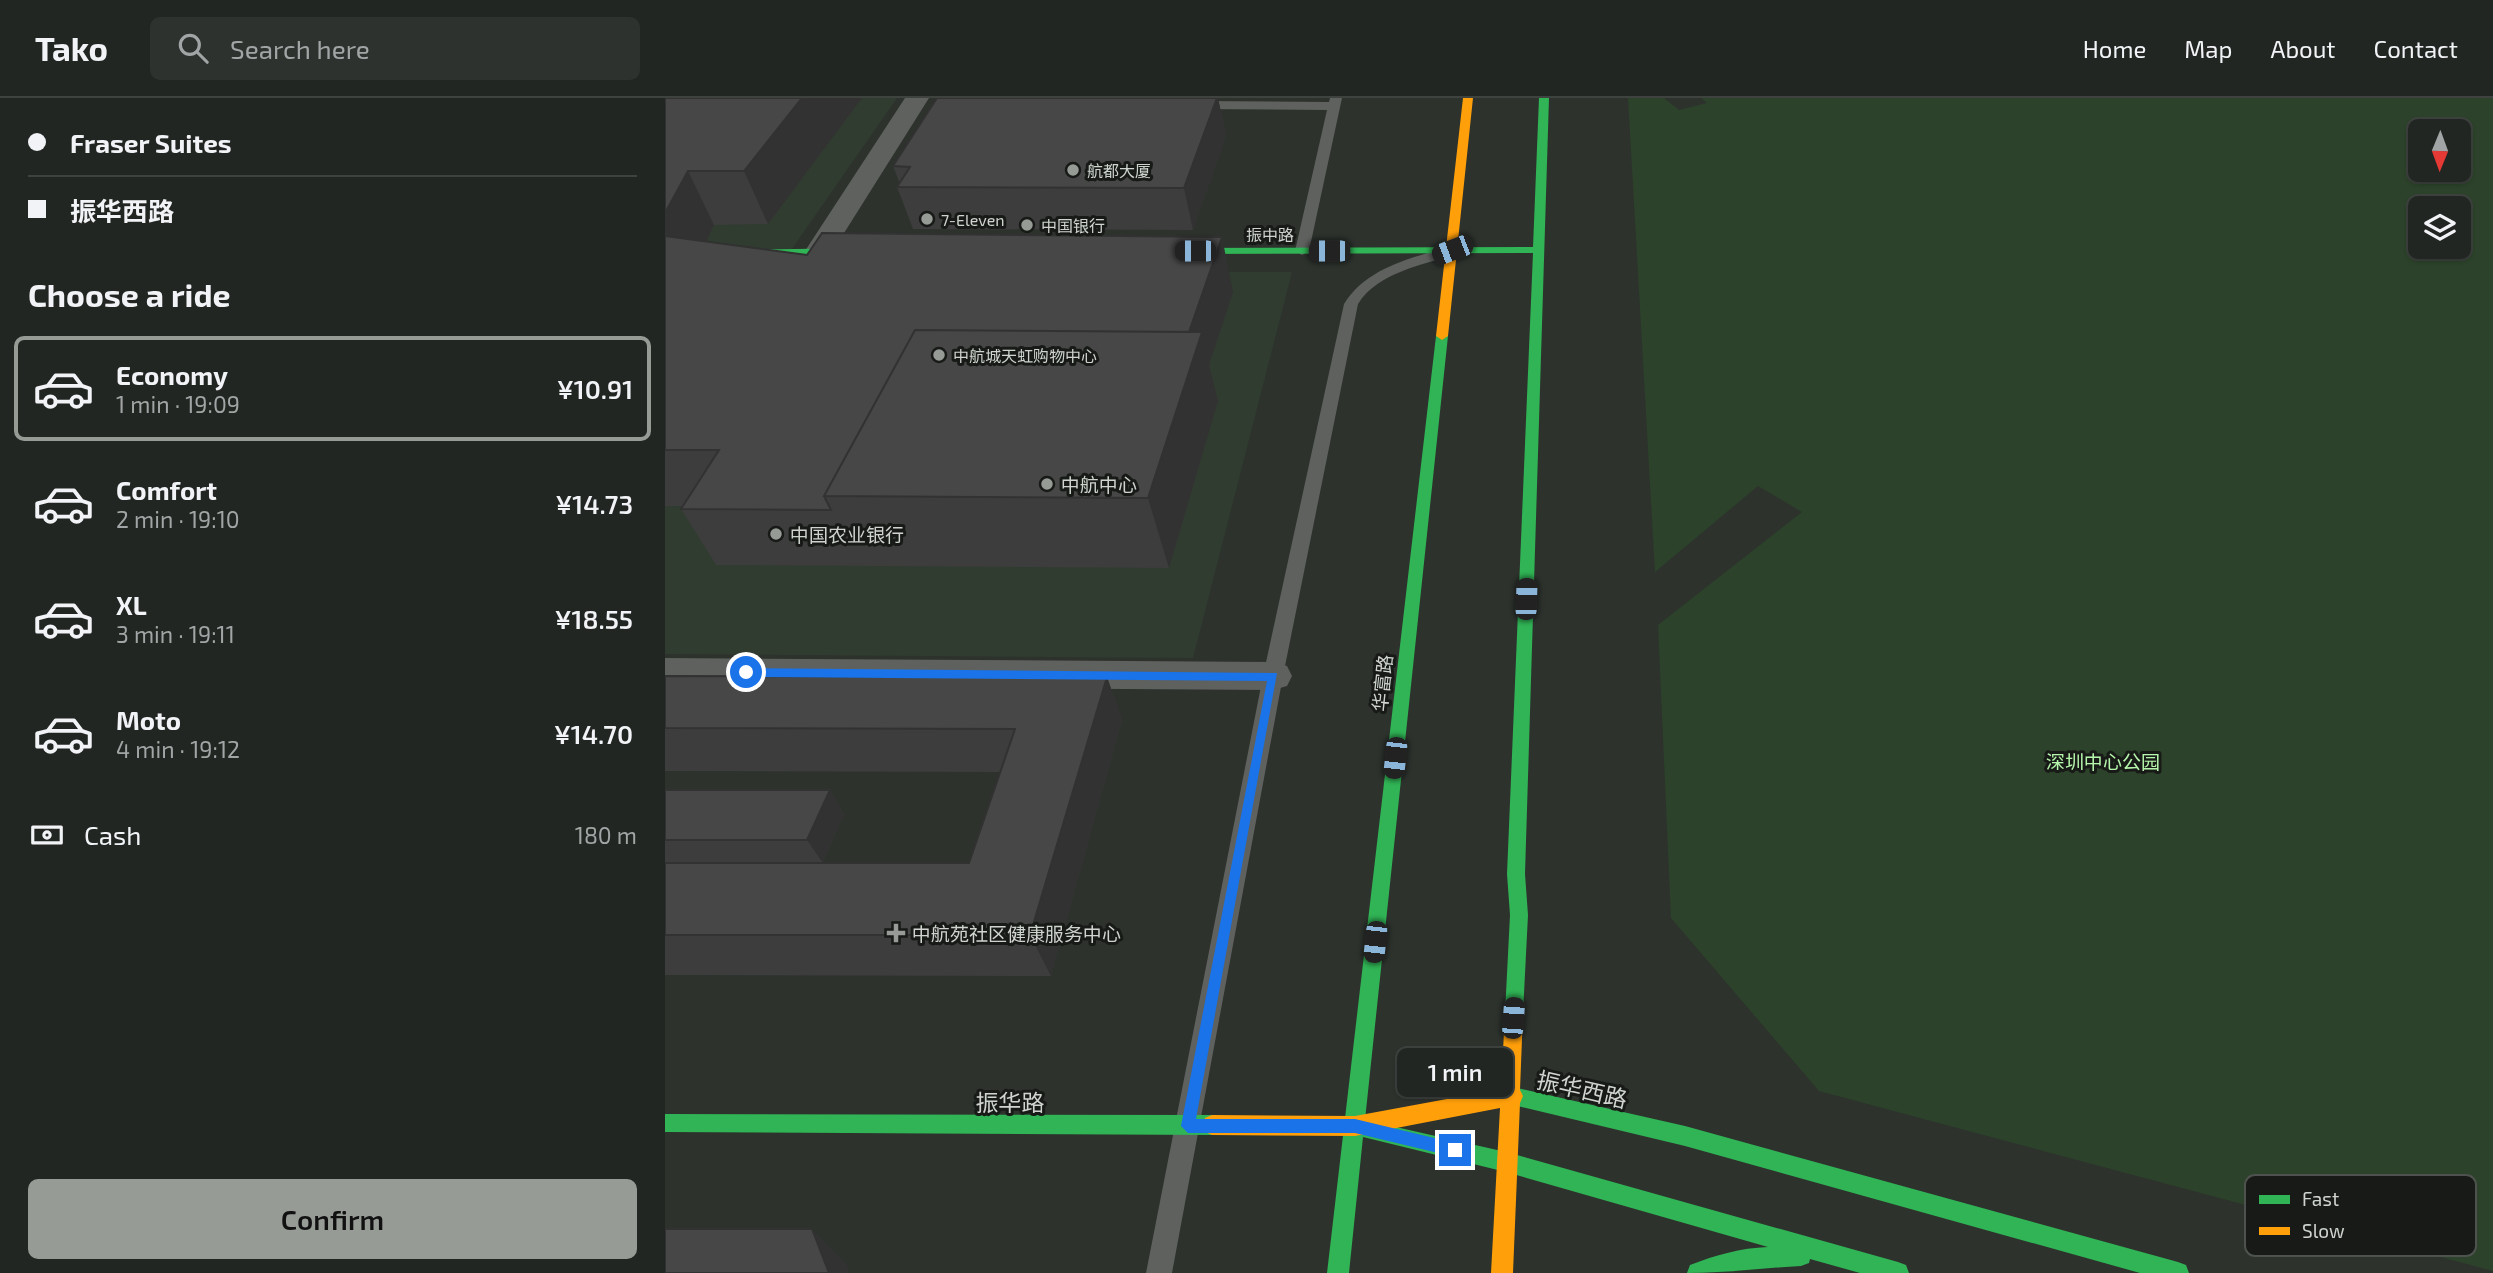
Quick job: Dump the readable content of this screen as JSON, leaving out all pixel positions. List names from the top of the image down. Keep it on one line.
{"streets":{"main road":["振中路","华富路","振华西路","振华路"]},"crossings":[["振中路","华富路"],["华富路","振华西路"],["华富路","振华路"],["振华西路","振华路"]],"parks":["深圳中心公园"],"places":{"other":["航都大厦","7-Eleven","中国银行","中航城天虹购物中心","中航中心","中国农业银行"],"health":["中航苑社区健康服务中心"]},"legend":["Fast","Slow"],"north":"bottom","page":{"header":"Tako","search":"Search here","nav":["Home","Map","About","Contact"],"banner":["Fraser Suites","振华西路"],"heading":"Choose a ride","list":[{"name":"Economy","note":"1 min · 19:09","value":"¥10.91"},{"name":"Comfort","note":"2 min · 19:10","value":"¥14.73"},{"name":"XL","note":"3 min · 19:11","value":"¥18.55"},{"name":"Moto","note":"4 min · 19:12","value":"¥14.70"}],"pay":["Cash","180 m"],"bubble":"1 min","buttons":"Confirm"}}
